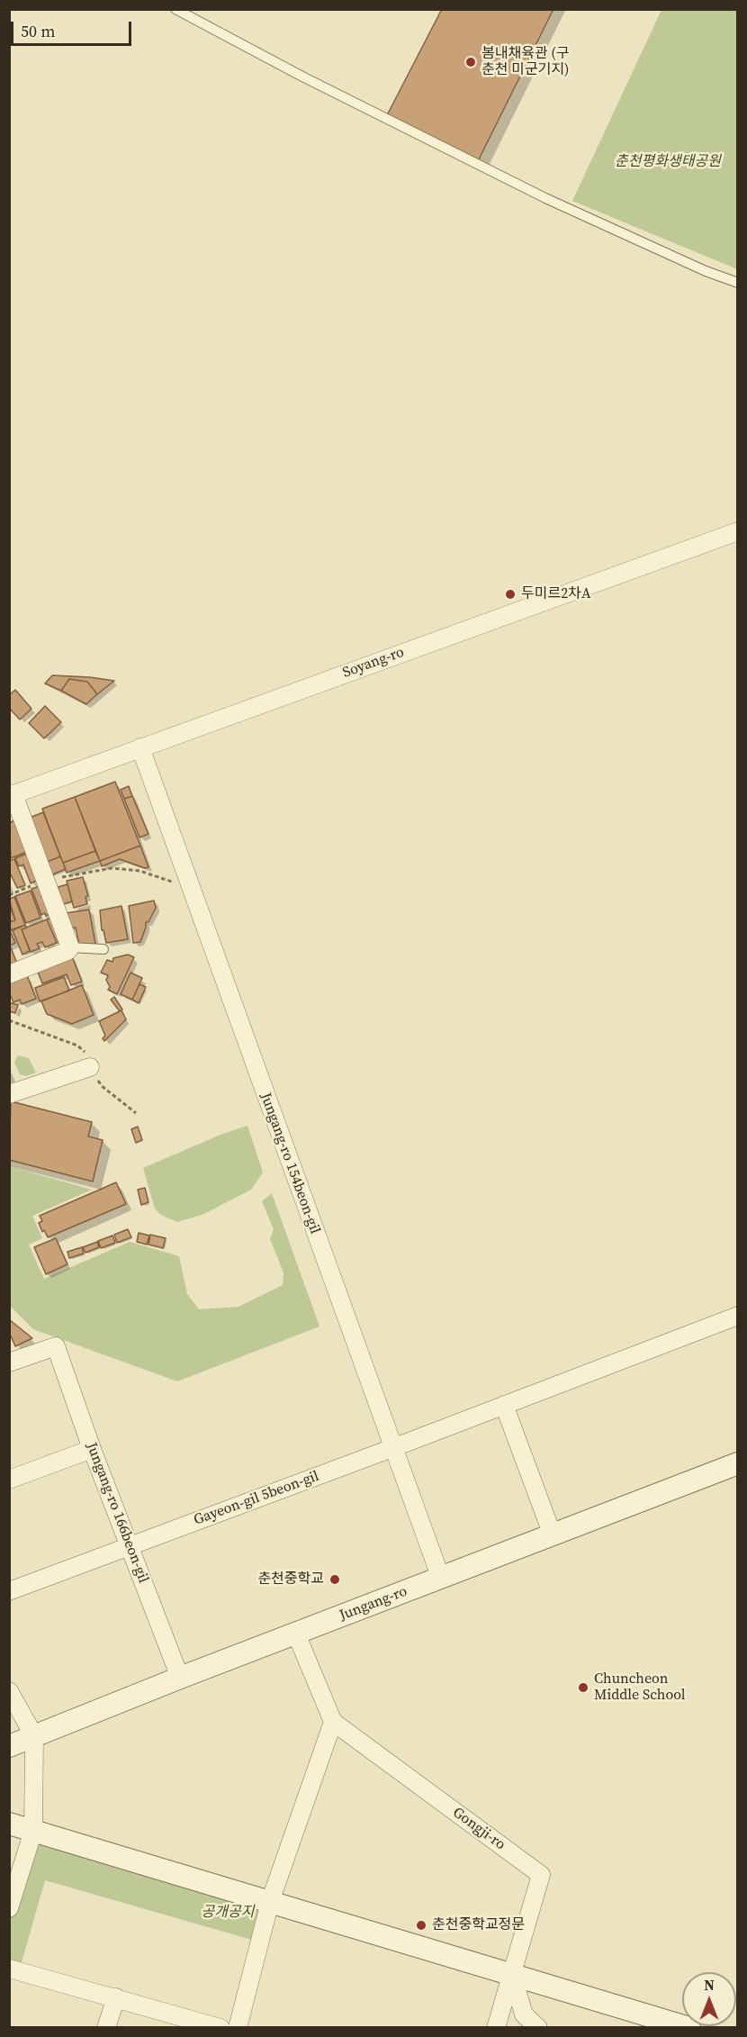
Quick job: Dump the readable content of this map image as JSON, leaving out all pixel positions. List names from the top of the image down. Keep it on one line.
{"streets":{"street":["Soyang-ro","Jungang-ro 154beon-gil","Gayeon-gil 5beon-gil","Jungang-ro 166beon-gil","Jungang-ro","Gongji-ro"]},"crossings":[["Soyang-ro","Jungang-ro 154beon-gil"],["Jungang-ro 154beon-gil","Gayeon-gil 5beon-gil"],["Jungang-ro 154beon-gil","Jungang-ro"],["Gayeon-gil 5beon-gil","Jungang-ro 166beon-gil"],["Jungang-ro 166beon-gil","Jungang-ro"]],"parks":["춘천평화생태공원","공개공지"],"places":["봄내채육관 (구 춘천 미군기지)","두미르2차A","춘천중학교","Chuncheon Middle School","춘천중학교정문"],"scale_bar":"50 m","north":"top"}
